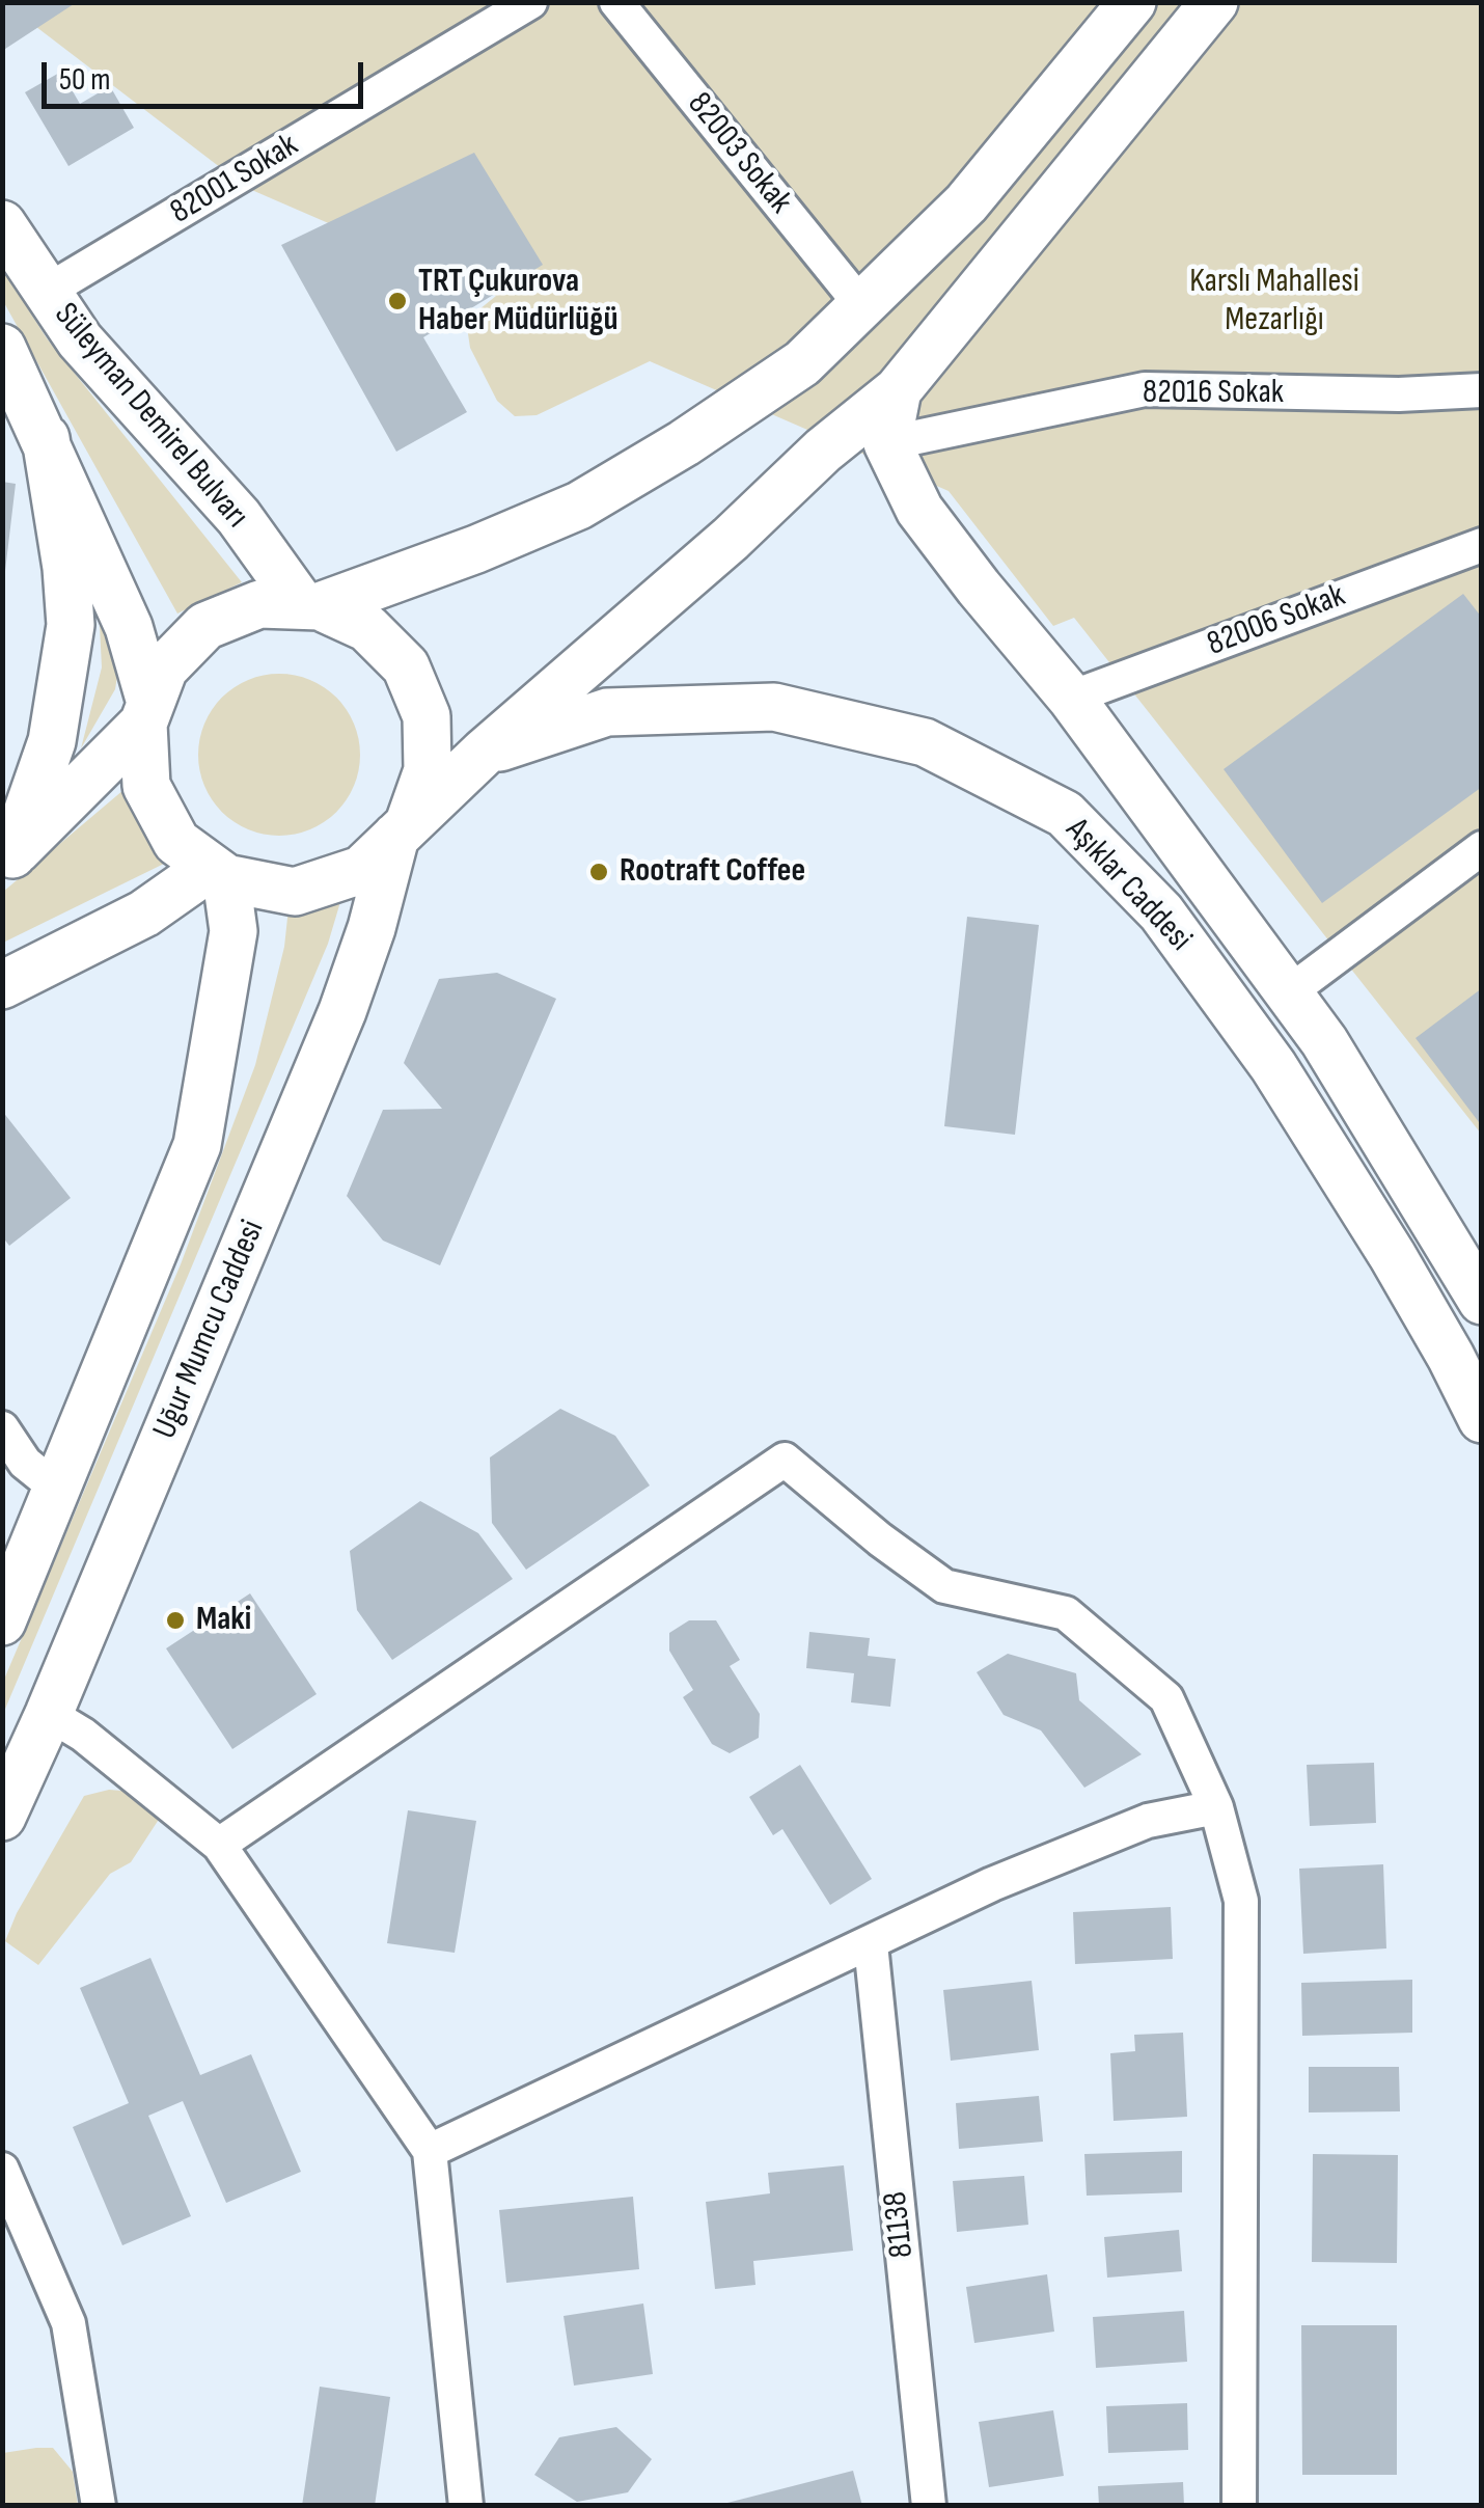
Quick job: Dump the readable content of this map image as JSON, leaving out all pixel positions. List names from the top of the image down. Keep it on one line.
{"streets":{"main road":["Süleyman Demirel Bulvarı","Aşıklar Caddesi","Uğur Mumcu Caddesi"],"street":["82003 Sokak","82001 Sokak","82016 Sokak","82006 Sokak","81138"]},"crossings":[["82001 Sokak","Süleyman Demirel Bulvarı"],["82016 Sokak","Aşıklar Caddesi"],["Süleyman Demirel Bulvarı","Uğur Mumcu Caddesi"],["82006 Sokak","Aşıklar Caddesi"]],"parks":["Karslı Mahallesi Mezarlığı"],"places":["TRT Çukurova Haber Müdürlüğü","Rootraft Coffee","Maki"],"scale_bar":"50 m"}
